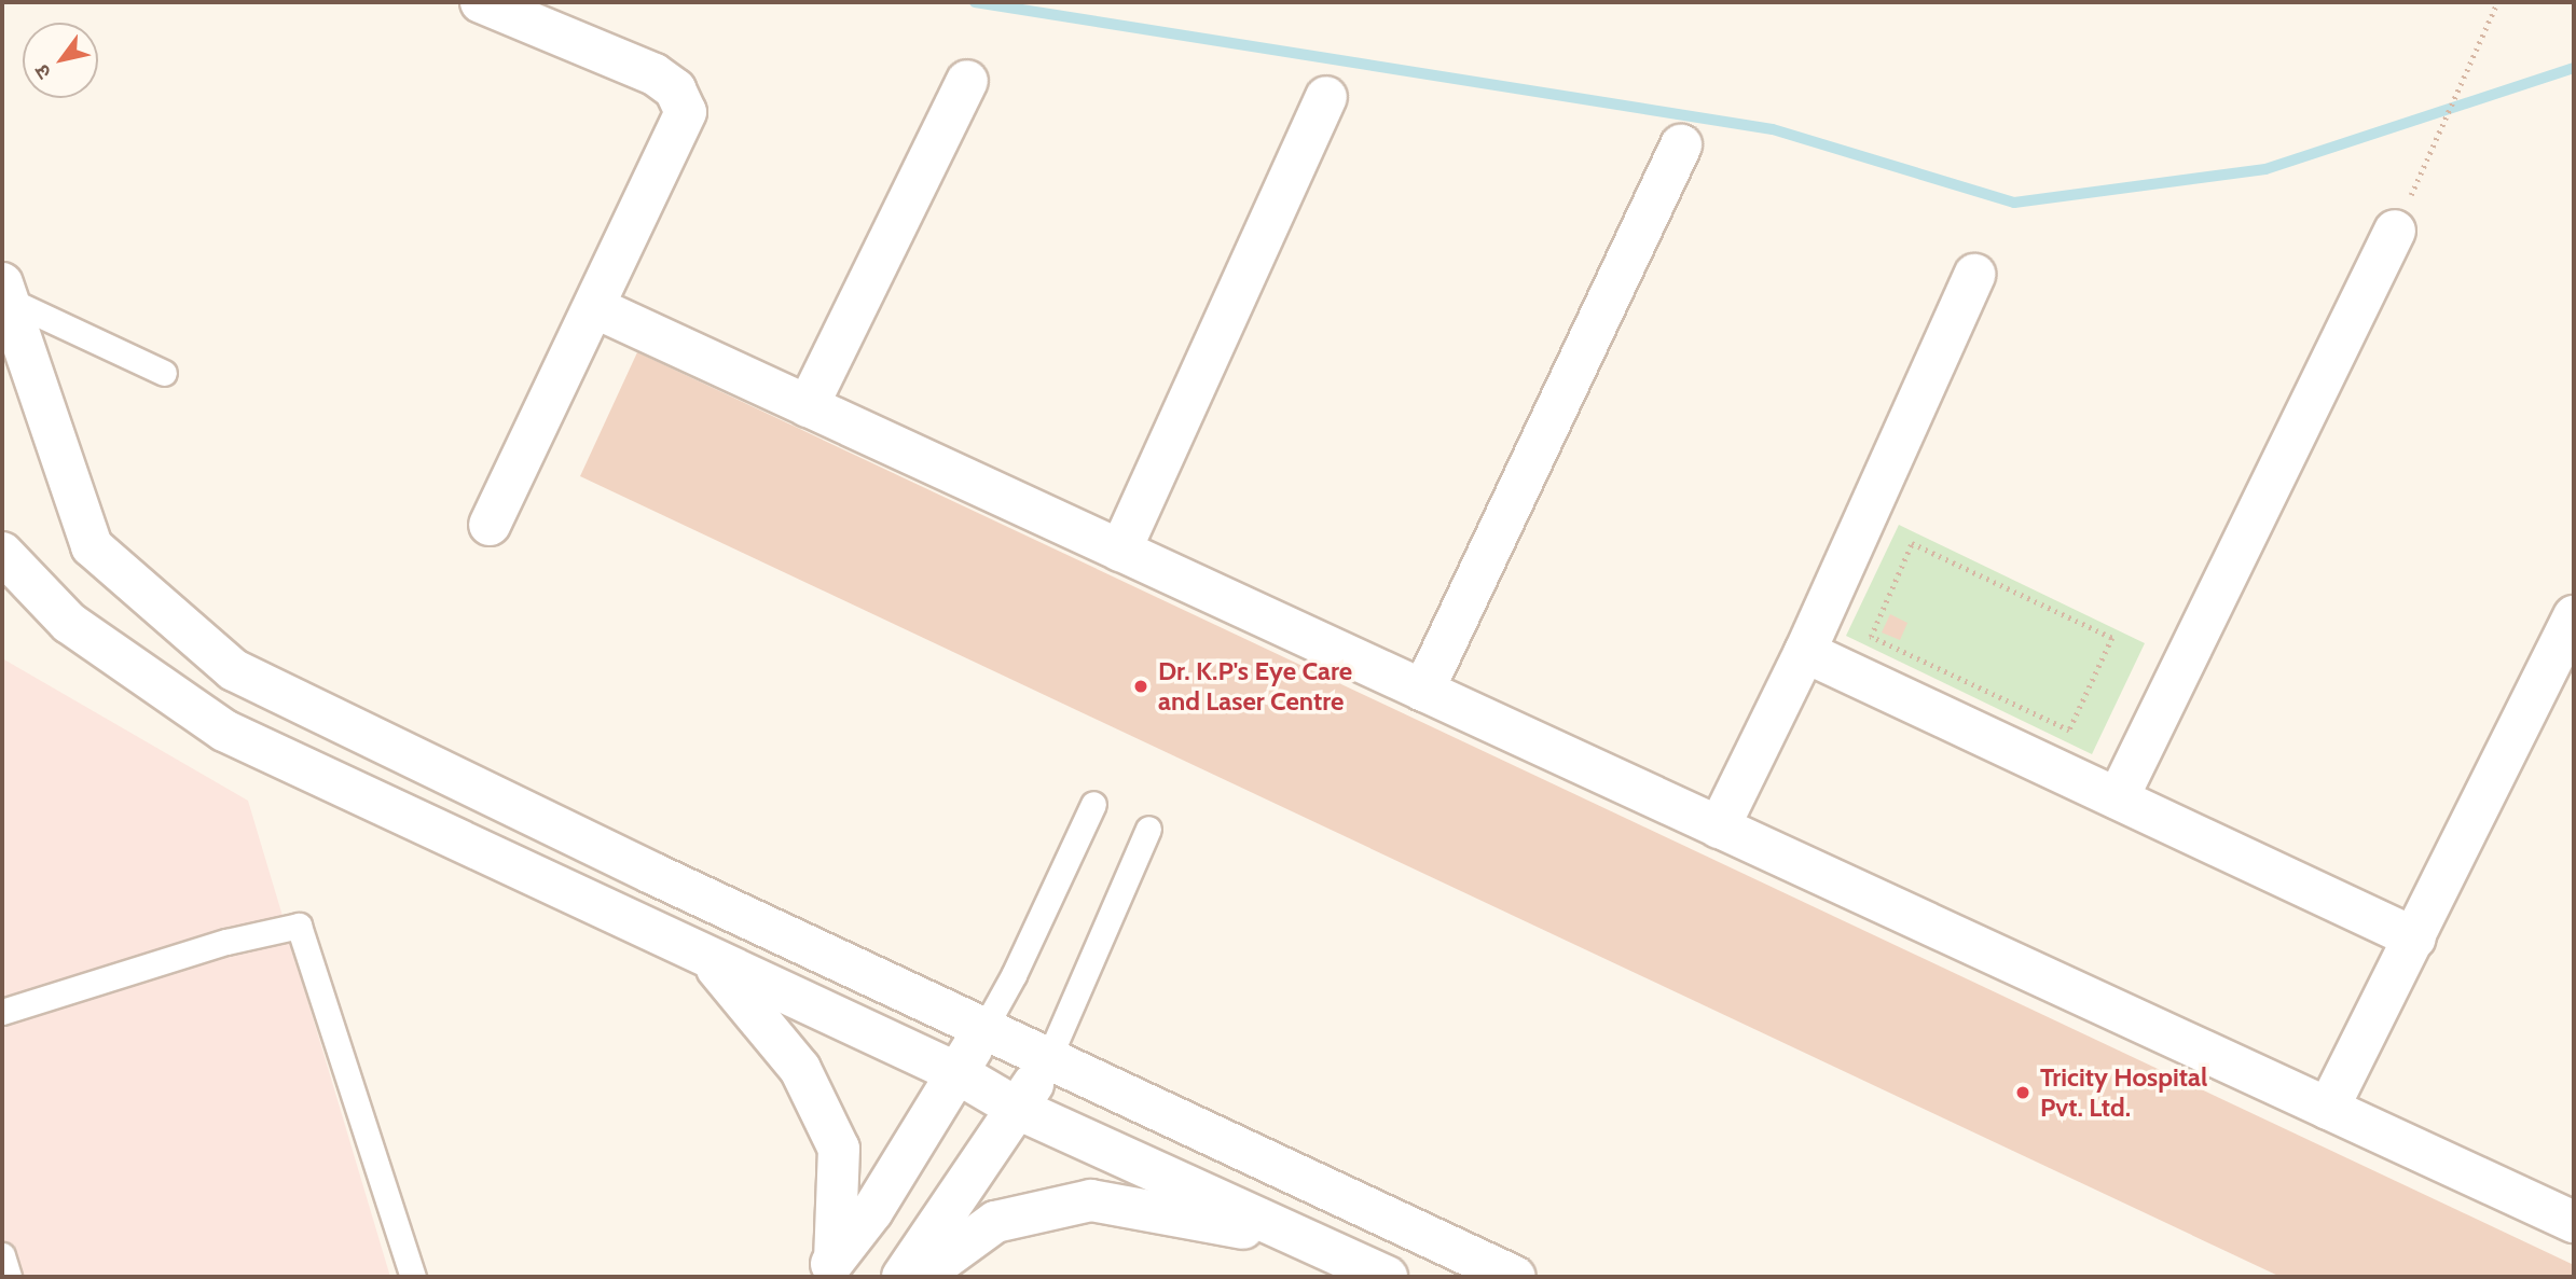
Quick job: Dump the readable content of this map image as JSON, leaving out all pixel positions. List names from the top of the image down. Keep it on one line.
{"places":["Dr. K.P's Eye Care and Laser Centre","Tricity Hospital Pvt. Ltd."],"north":"bottom left"}
